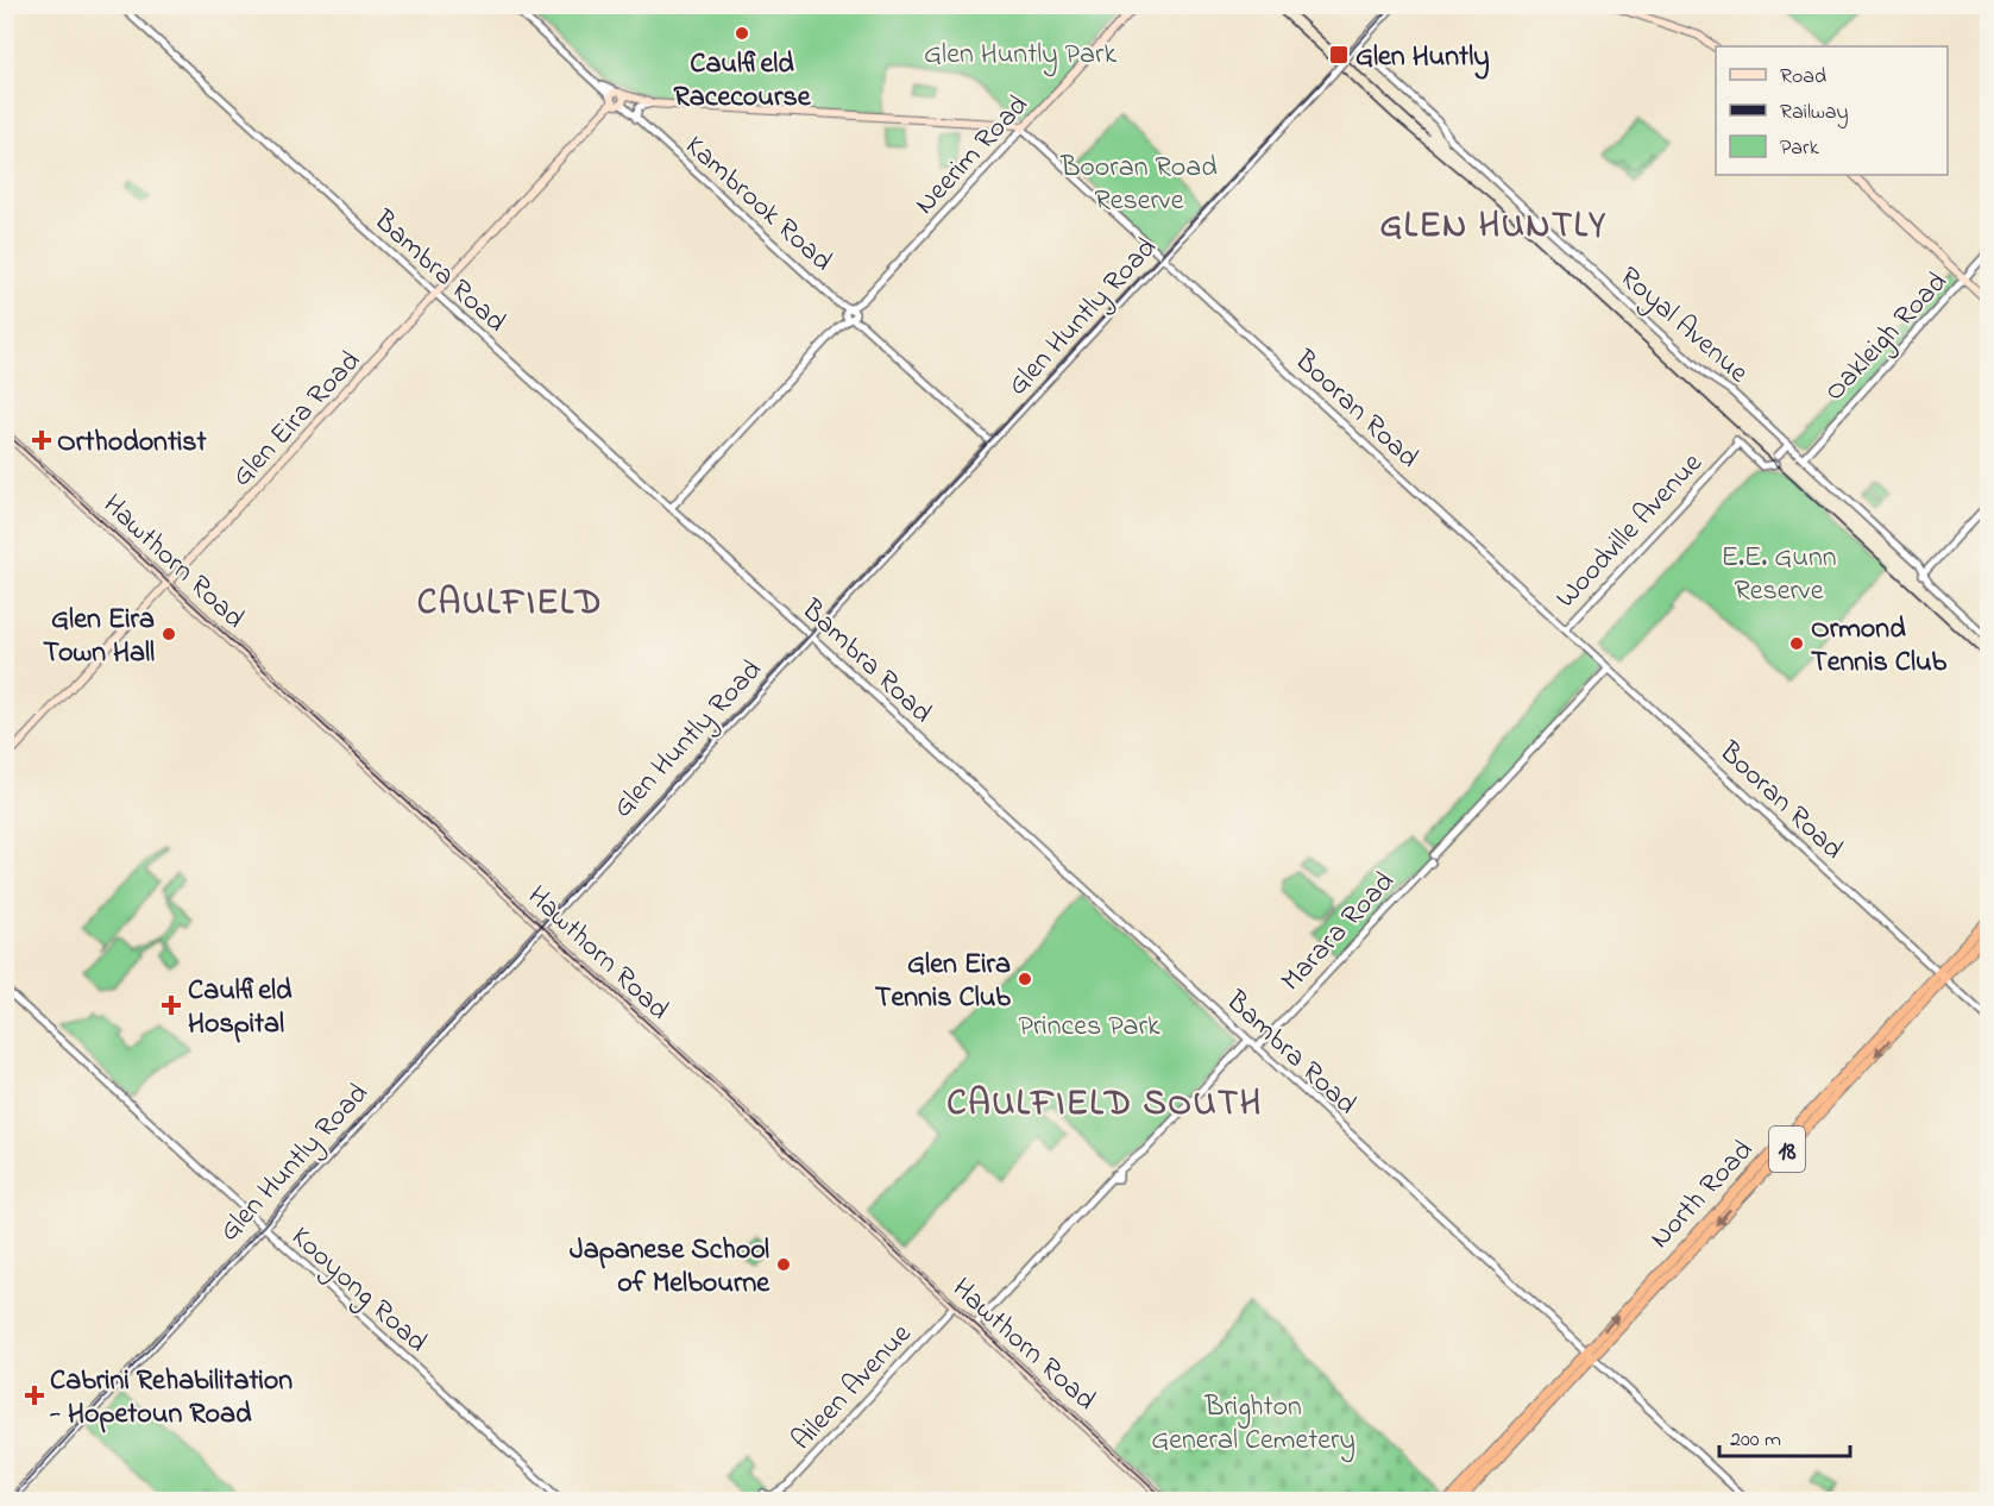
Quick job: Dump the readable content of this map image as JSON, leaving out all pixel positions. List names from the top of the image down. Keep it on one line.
{"streets":{"highway":["18","North Road"],"main road":["Neerim Road","Glen Eira Road","Hawthorn Road"],"street":["Kambrook Road","Bambra Road","Glen Huntly Road","Royal Avenue","Oakleigh Road","Booran Road","Woodville Avenue","Marara Road","Kooyong Road","Aileen Avenue"]},"crossings":[["Neerim Road","Kambrook Road"],["Neerim Road","Bambra Road"],["Neerim Road","Booran Road"],["Kambrook Road","Glen Huntly Road"],["Kambrook Road","Glen Eira Road"],["Bambra Road","Glen Huntly Road"],["Bambra Road","Glen Eira Road"],["Bambra Road","Marara Road"],["Bambra Road","North Road"],["Glen Huntly Road","Royal Avenue"],["Glen Huntly Road","Booran Road"],["Glen Huntly Road","Hawthorn Road"],["Glen Huntly Road","Kooyong Road"],["Royal Avenue","Oakleigh Road"],["Royal Avenue","Woodville Avenue"],["Booran Road","Woodville Avenue"],["Booran Road","Marara Road"],["Booran Road","North Road"],["Glen Eira Road","Hawthorn Road"],["Hawthorn Road","Aileen Avenue"]],"districts":["GLEN HUNTLY","CAULFIELD","CAULFIELD SOUTH"],"parks":["Glen Huntly Park","Booran Road Reserve","E.E. Gunn Reserve","Princes Park","Brighton General Cemetery"],"places":{"other":["Caulfield Racecourse","Glen Eira Town Hall","Ormond Tennis Club","Glen Eira Tennis Club","Japanese School of Melbourne"],"transit":["Glen Huntly"],"health":["Orthodontist","Caulfield Hospital","Cabrini Rehabilitation - Hopetoun Road"]},"legend":["Road","Railway","Park"],"scale_bar":"200 m"}
